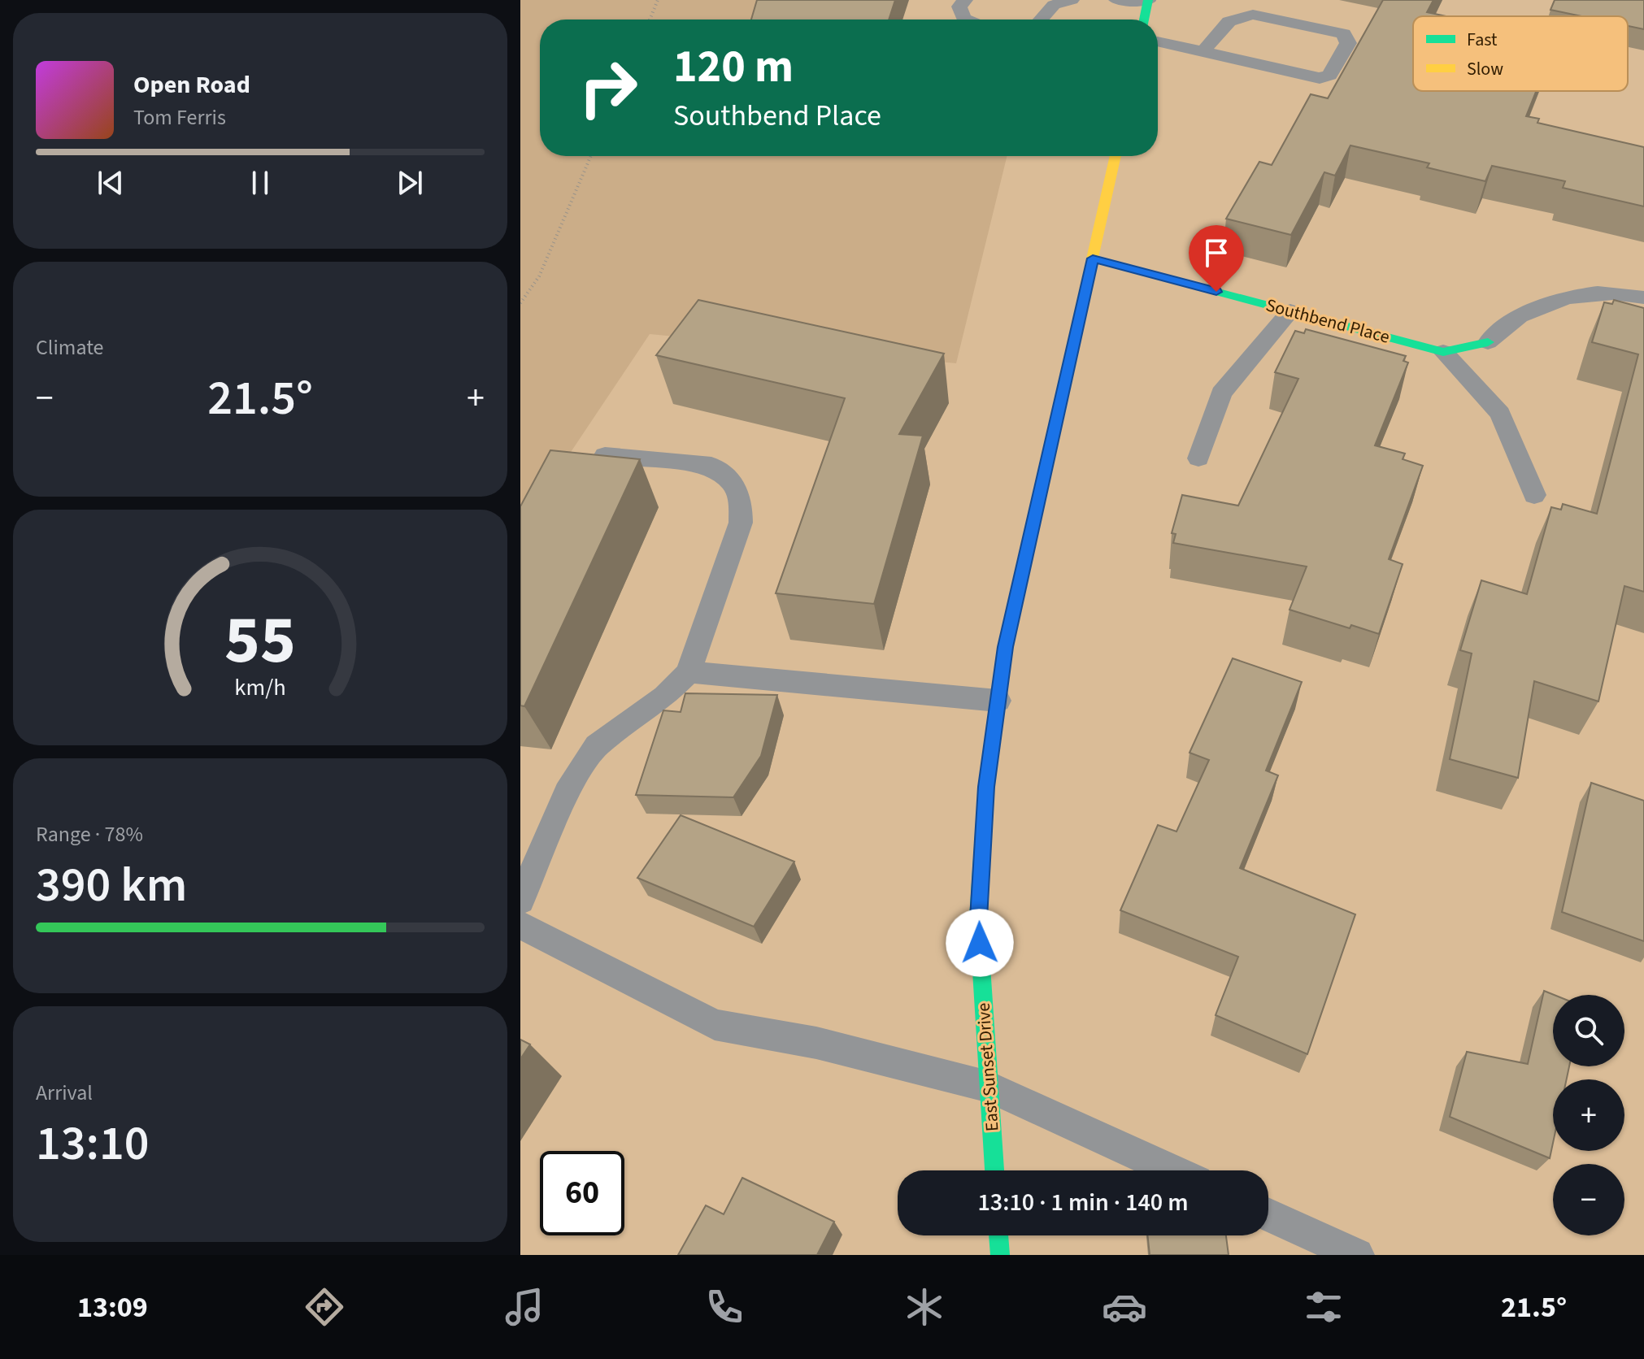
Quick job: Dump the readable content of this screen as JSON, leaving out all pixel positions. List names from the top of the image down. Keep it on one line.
{"streets":{"main road":["Southbend Place","East Sunset Drive"]},"crossings":[["Southbend Place","East Sunset Drive"]],"legend":["Fast","Slow"],"page":{"turn":["120 m","Southbend Place"],"song":["Open Road","Tom Ferris"],"tile":["Climate",["Range · 78%","390 km"],["Arrival","13:10"]],"heat":["−","21.5°","+"],"map_buttons":["+","−"],"limit":"60","trip":"13:10 · 1 min · 140 m","tabs":["13:09","21.5°"],"gauge":["55","km/h"]}}
